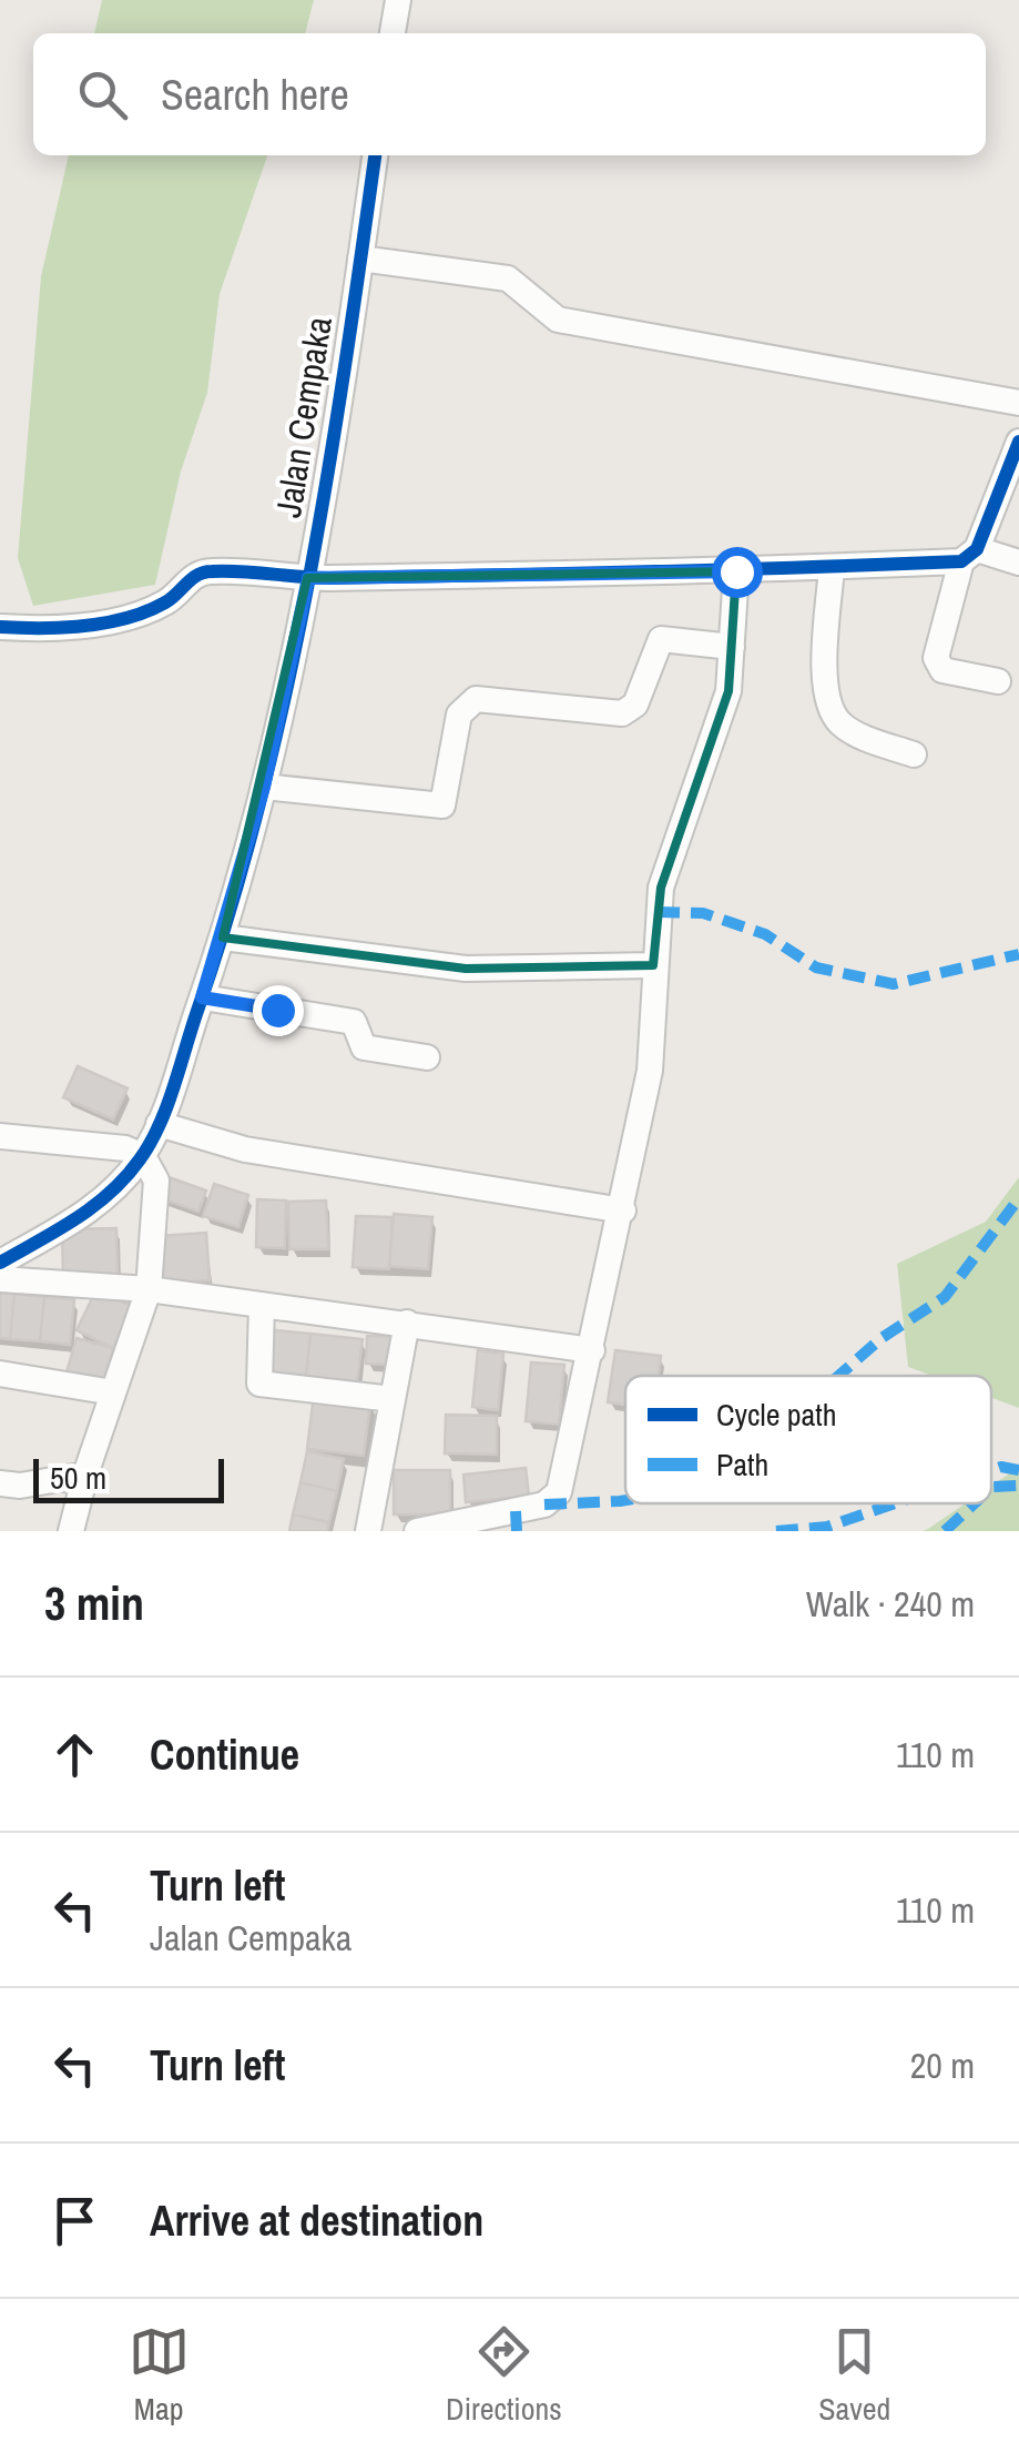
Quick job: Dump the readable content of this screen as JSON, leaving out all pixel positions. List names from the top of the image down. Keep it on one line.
{"streets":{"street":["Jalan Cempaka"]},"legend":["Cycle path","Path"],"scale_bar":"50 m","page":{"search":"Search here","scale":"50 m","heading":["3 min","Walk · 240 m"],"list":[["Continue","110 m"],["Turn left","Jalan Cempaka","110 m"],["Turn left","20 m"],"Arrive at destination"],"nav":["Map","Directions","Saved"]}}
